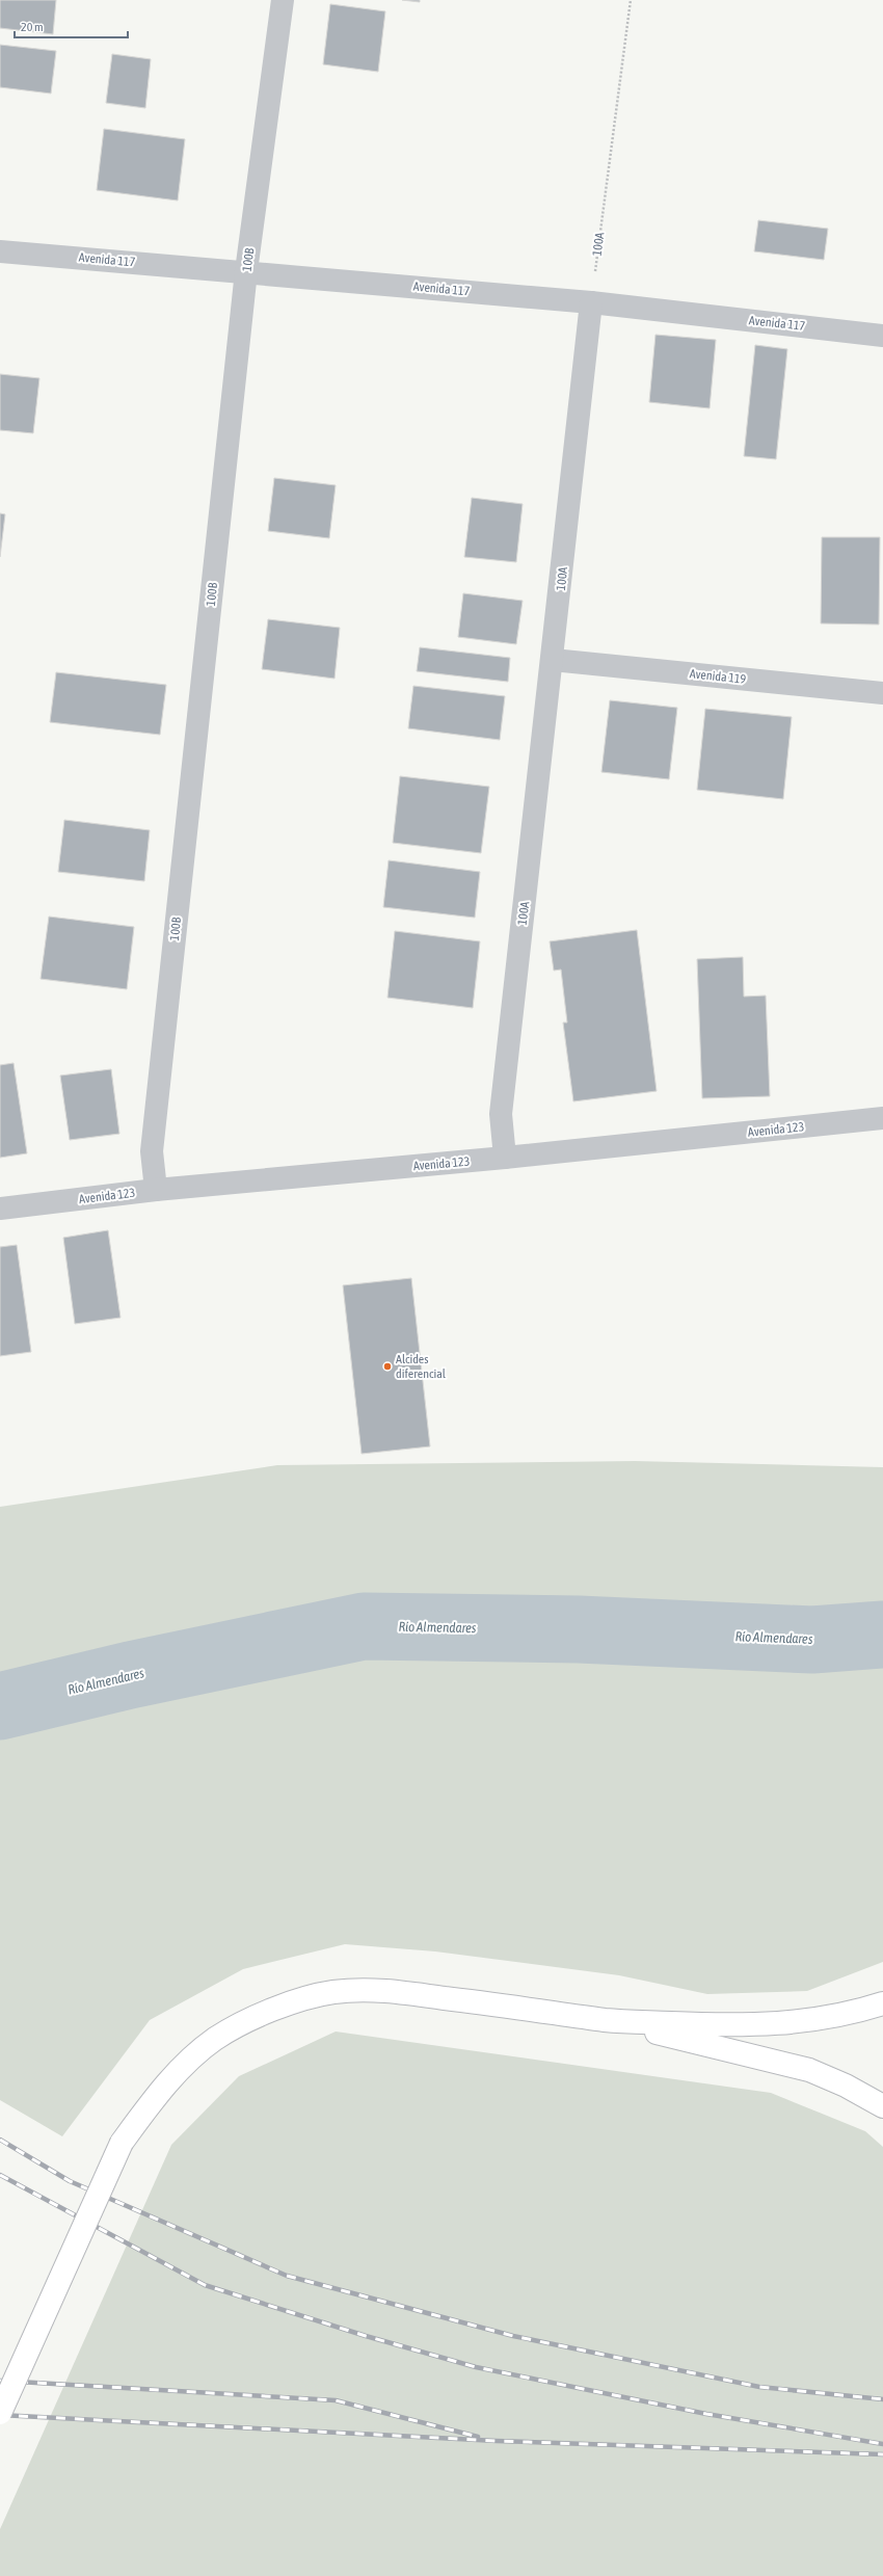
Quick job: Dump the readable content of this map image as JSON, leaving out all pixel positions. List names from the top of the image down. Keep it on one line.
{"streets":{"street":["100A","Avenida 117","100B","Avenida 119","Avenida 123"]},"crossings":[["100A","Avenida 117"],["100A","Avenida 119"],["100A","Avenida 123"],["Avenida 117","100B"],["100B","Avenida 123"]],"water":["Río Almendares"],"places":["Alcides diferencial"],"scale_bar":"20 m"}
